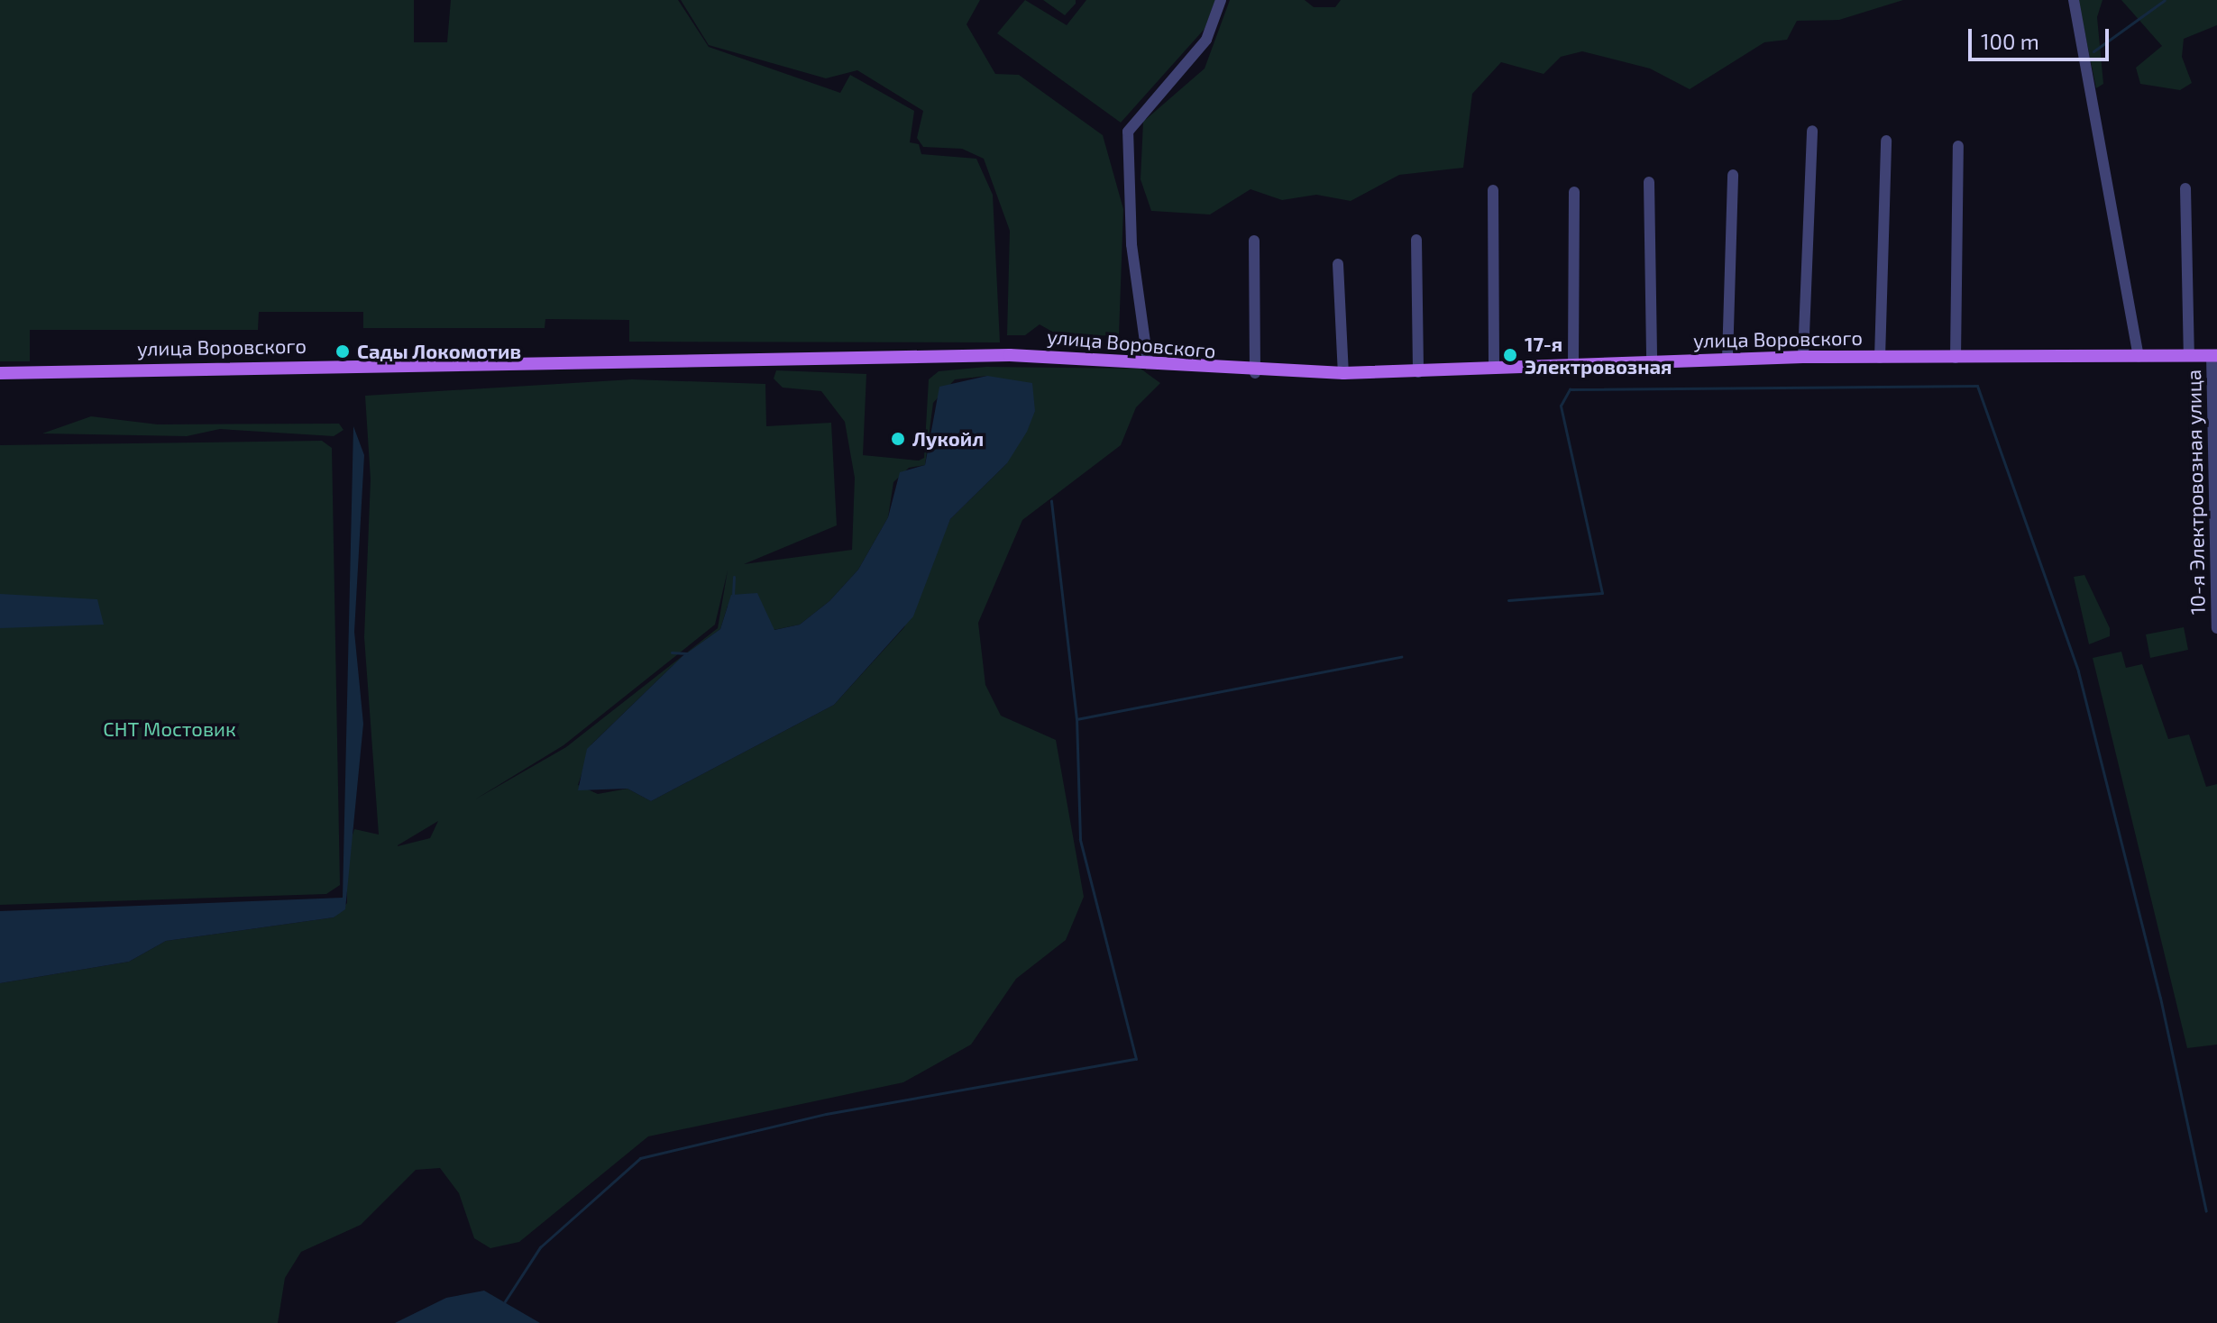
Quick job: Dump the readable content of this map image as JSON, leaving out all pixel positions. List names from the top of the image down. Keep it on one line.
{"streets":{"main road":["улица Воровского"],"street":["10-я Электровозная улица"]},"crossings":[["улица Воровского","10-я Электровозная улица"]],"parks":["СНТ Мостовик"],"places":["Сады Локомотив","17-я Электровозная","Лукойл"],"scale_bar":"100 m"}
